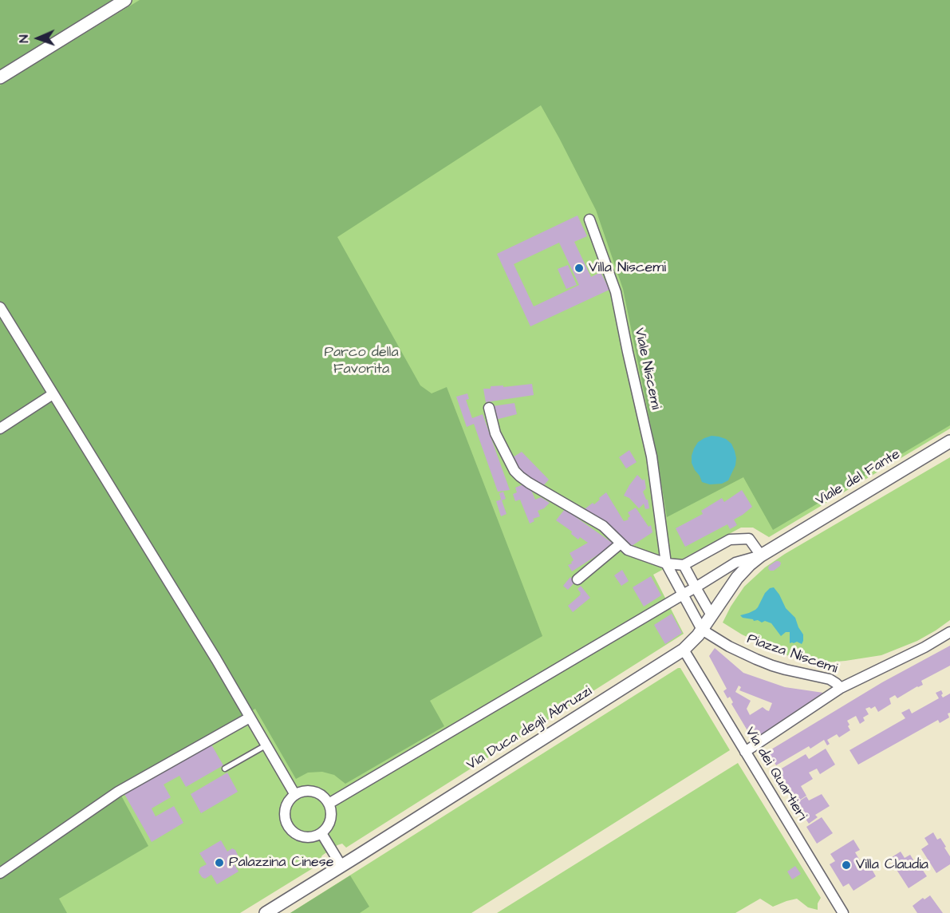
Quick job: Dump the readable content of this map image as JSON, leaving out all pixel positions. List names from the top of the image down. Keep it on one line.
{"streets":{"street":["Viale Niscemi","Viale del Fante","Piazza Niscemi","Via Duca degli Abruzzi","Via dei Quartieri"]},"crossings":[["Viale Niscemi","Piazza Niscemi"],["Viale Niscemi","Via Duca degli Abruzzi"],["Viale del Fante","Via Duca degli Abruzzi"],["Piazza Niscemi","Via Duca degli Abruzzi"],["Via Duca degli Abruzzi","Via dei Quartieri"]],"parks":["Parco della Favorita"],"places":["Villa Niscemi","Palazzina Cinese","Villa Claudia"],"north":"left"}
